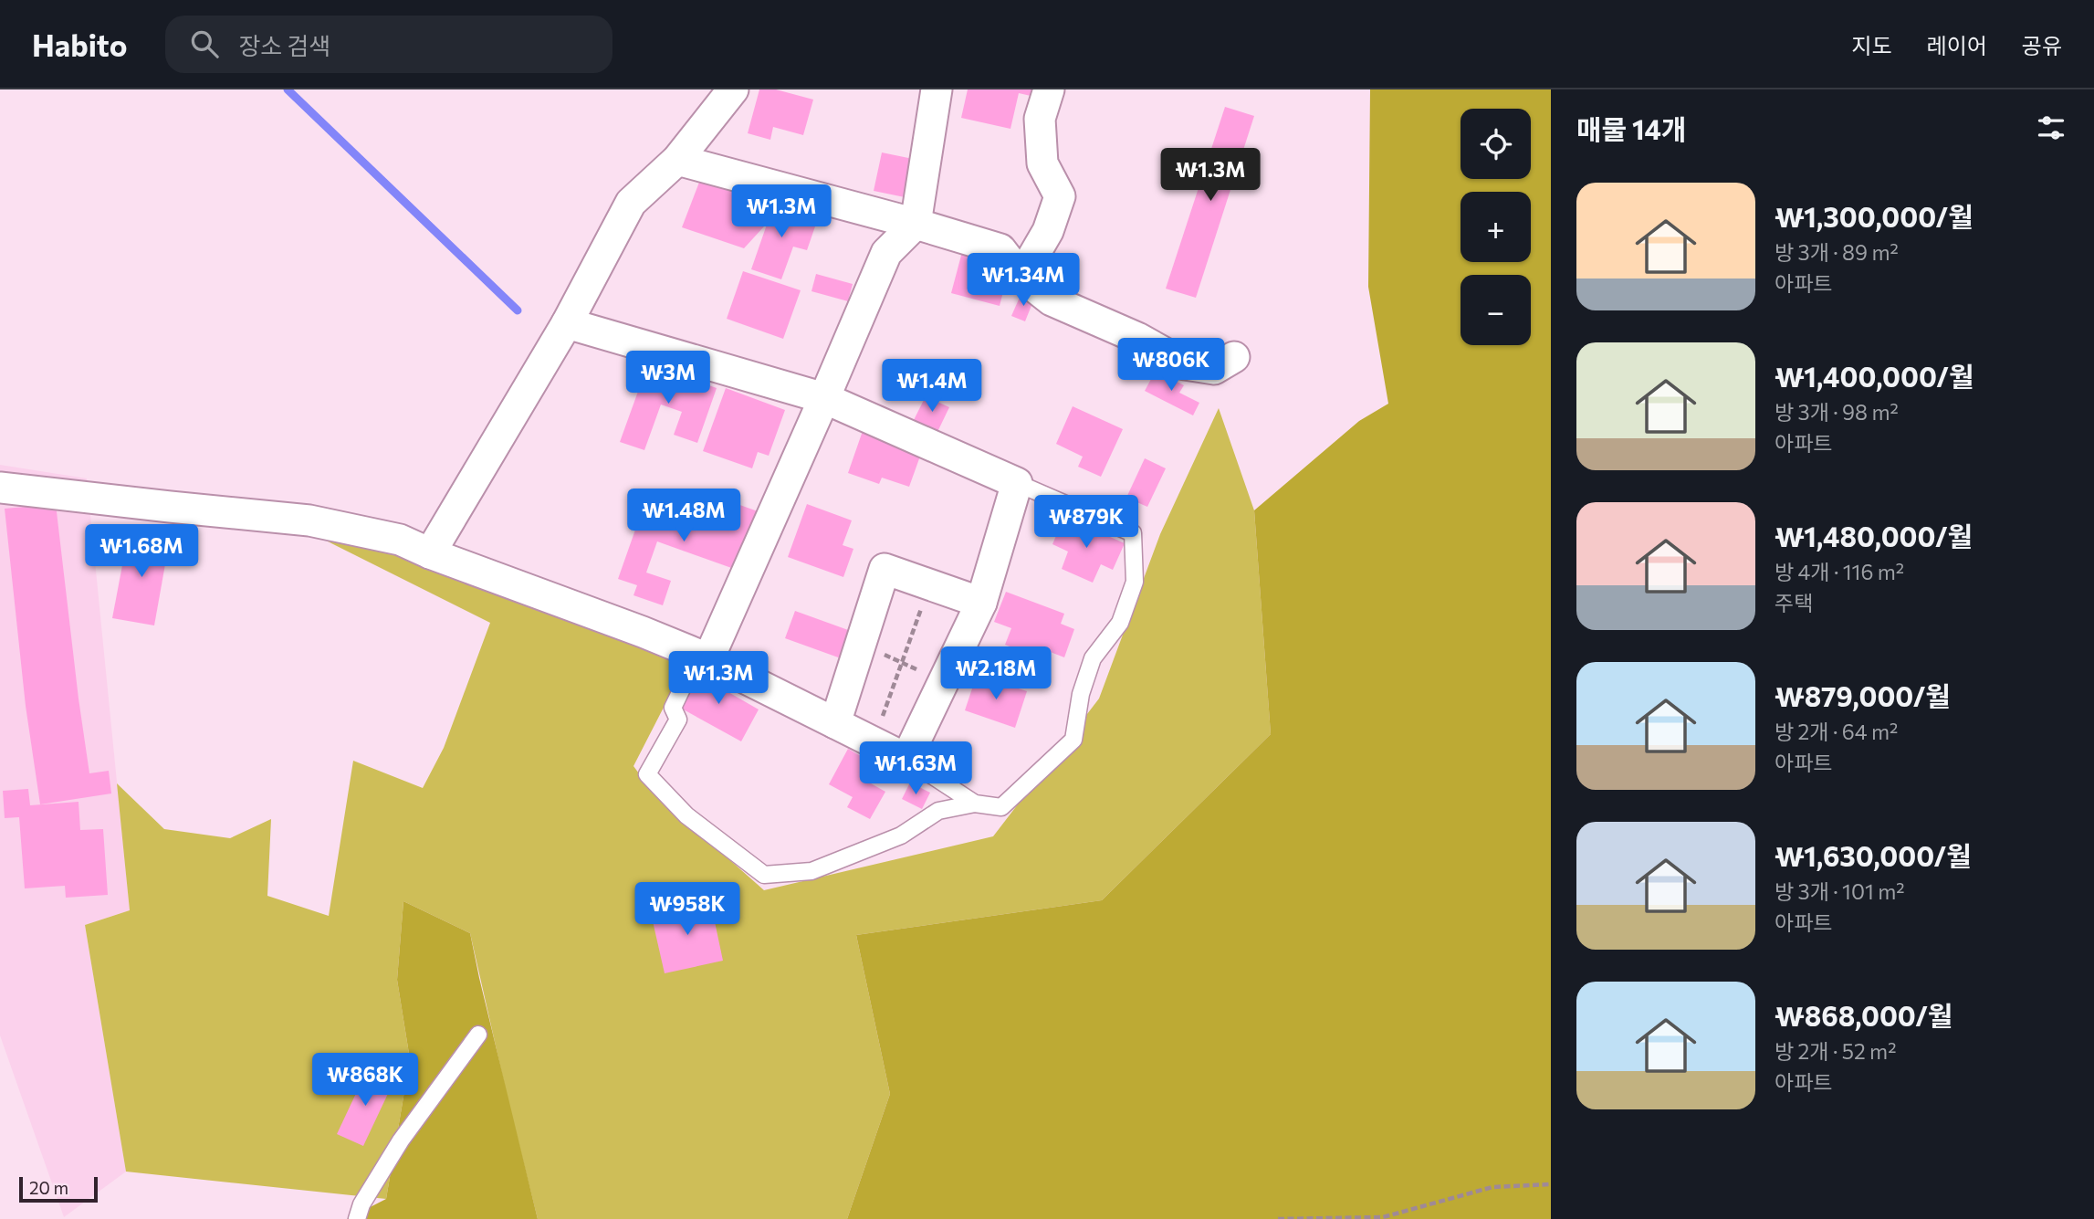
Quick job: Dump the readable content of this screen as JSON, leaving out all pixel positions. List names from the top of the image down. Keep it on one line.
{"scale_bar":"20 m","page":{"header":"Habito","search":"장소 검색","nav":["지도","레이어","공유"],"heading":"매물 14개","map_buttons":["+","−"],"price":["₩1.3M","₩1.3M","₩1.34M","₩806K","₩3M","₩1.4M","₩1.48M","₩879K","₩1.68M","₩2.18M","₩1.3M","₩1.63M","₩958K","₩868K"],"list":[{"name":"₩1,300,000/월","note":"방 3개 · 89 m² · 아파트"},{"name":"₩1,400,000/월","note":"방 3개 · 98 m² · 아파트"},{"name":"₩1,480,000/월","note":"방 4개 · 116 m² · 주택"},{"name":"₩879,000/월","note":"방 2개 · 64 m² · 아파트"},{"name":"₩1,630,000/월","note":"방 3개 · 101 m² · 아파트"},{"name":"₩868,000/월","note":"방 2개 · 52 m² · 아파트"}],"scale":"20 m"}}
